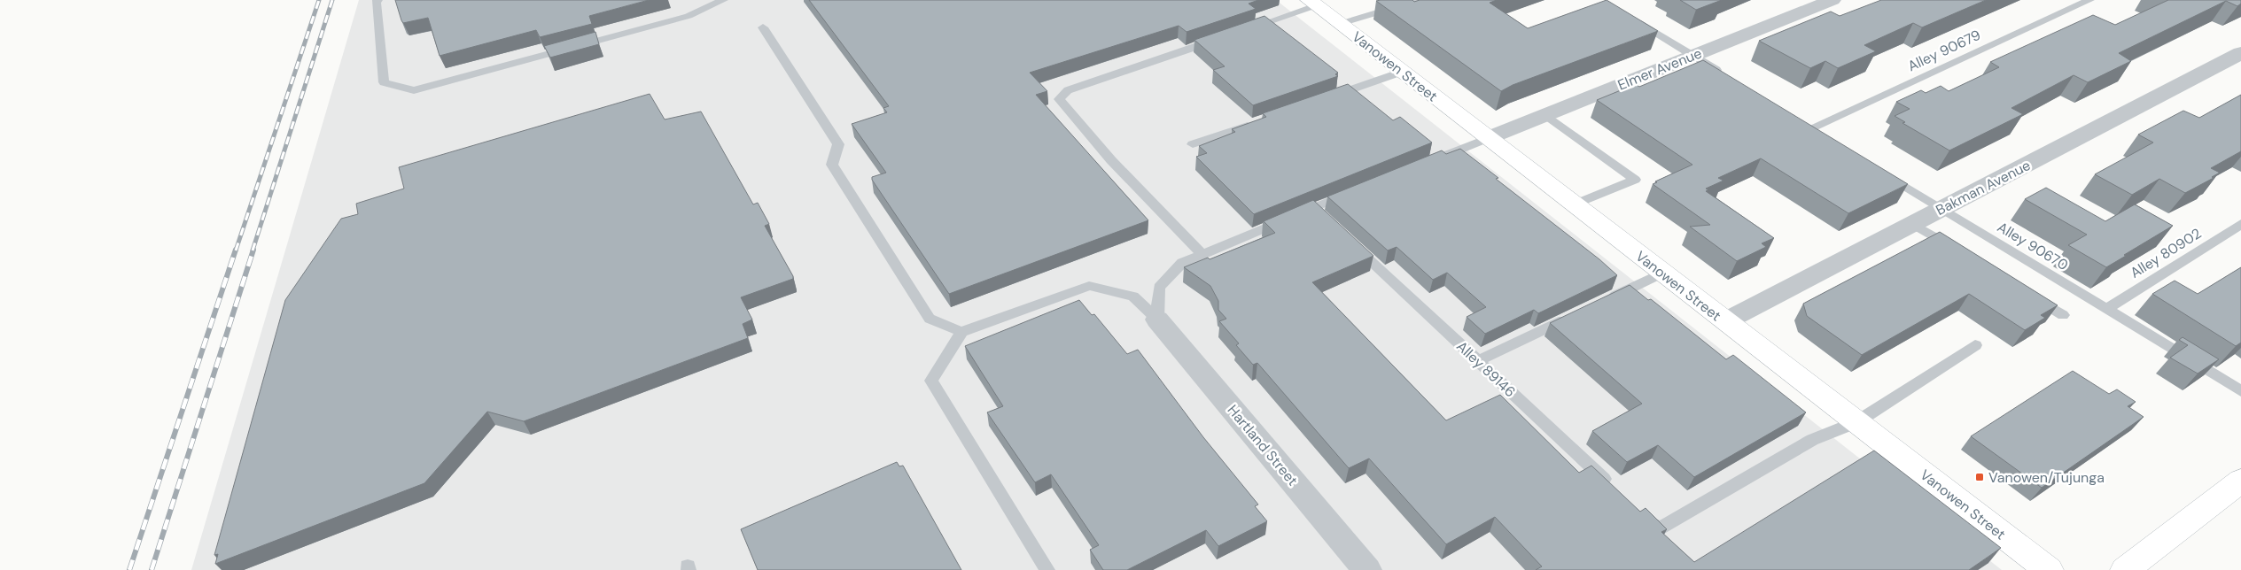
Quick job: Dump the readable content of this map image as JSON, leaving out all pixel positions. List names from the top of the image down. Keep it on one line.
{"streets":{"main road":["Vanowen Street"],"street":["Elmer Avenue","Bakman Avenue","Hartland Street"],"lane":["Alley 90679","Alley 90670","Alley 80902","Alley 89146"]},"crossings":[["Vanowen Street","Elmer Avenue"],["Vanowen Street","Bakman Avenue"],["Bakman Avenue","Alley 90670"],["Alley 90670","Alley 80902"]],"places":{"transit":["Vanowen/Tujunga"]}}
